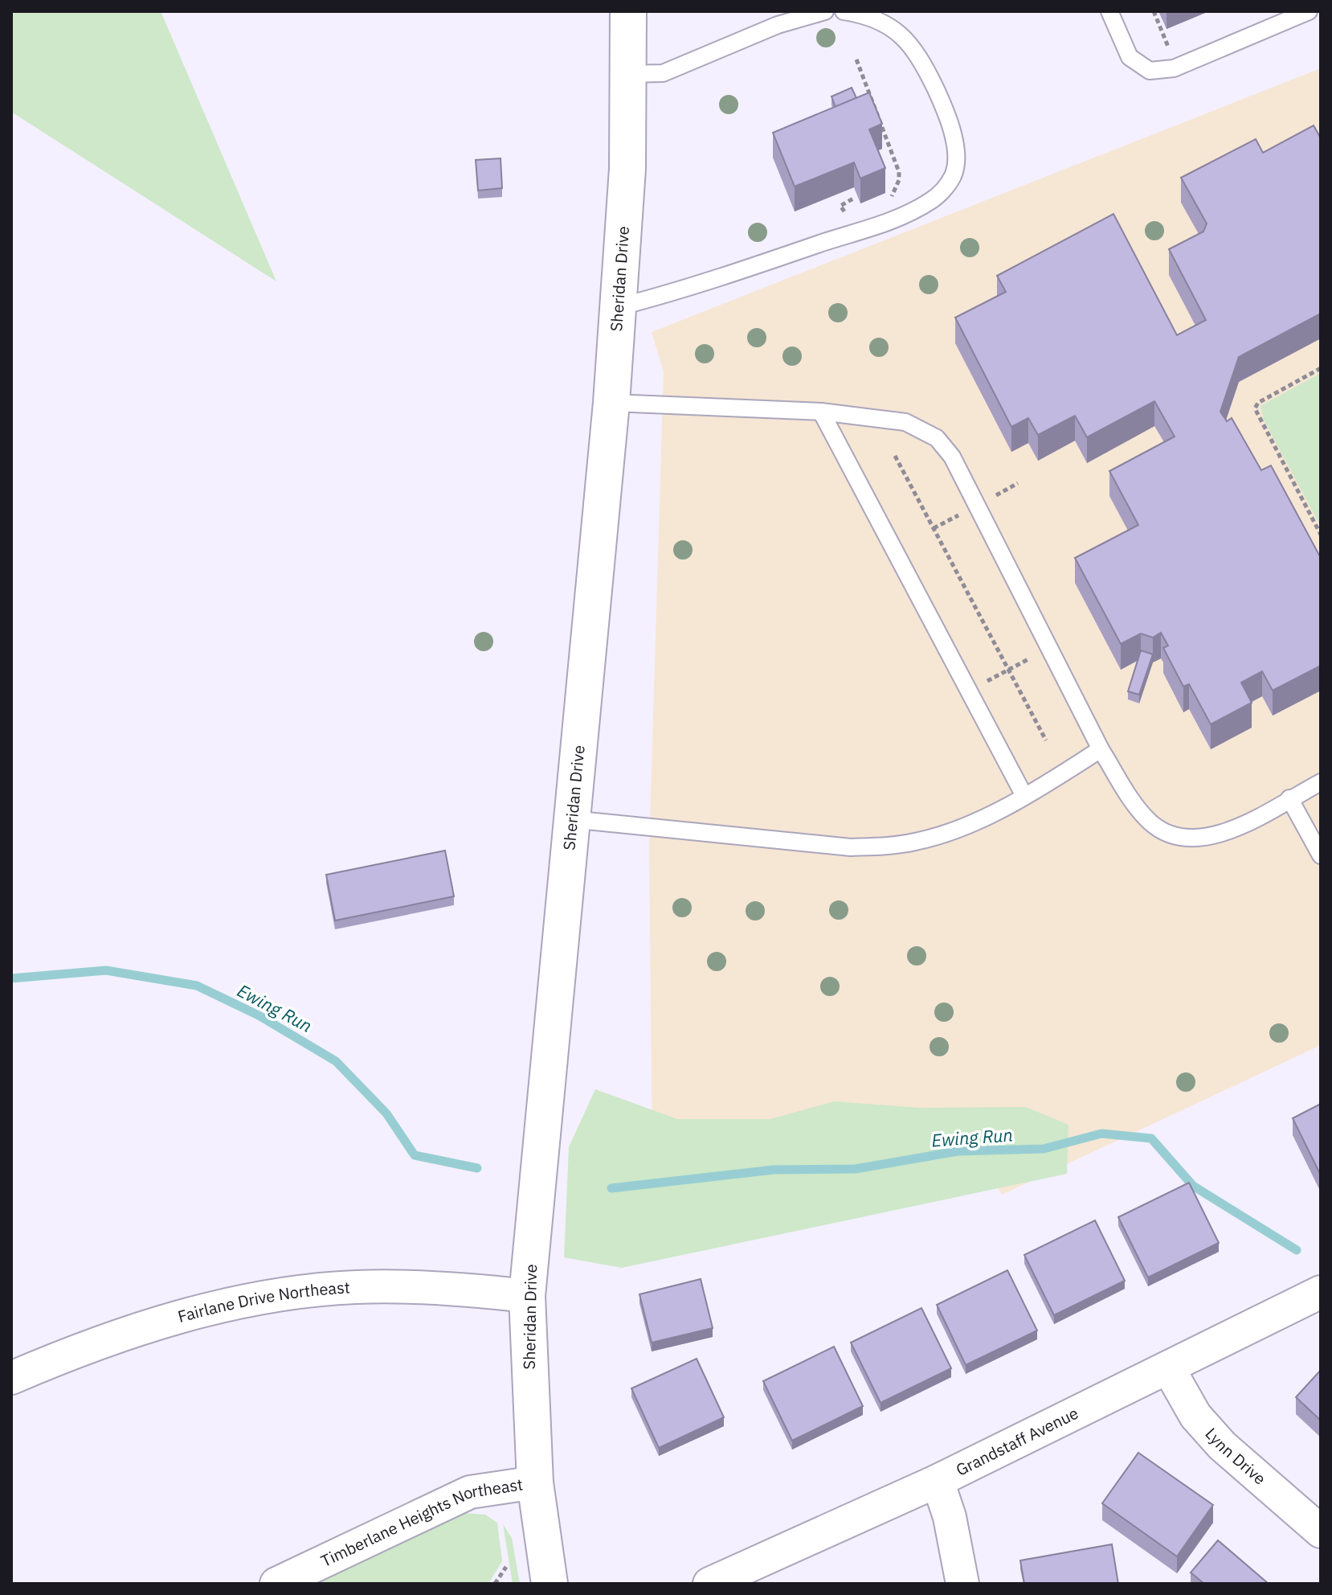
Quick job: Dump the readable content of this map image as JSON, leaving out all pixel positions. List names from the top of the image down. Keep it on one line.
{"streets":{"street":["Sheridan Drive","Fairlane Drive Northeast","Grandstaff Avenue","Lynn Drive","Timberlane Heights Northeast"]},"crossings":[["Sheridan Drive","Fairlane Drive Northeast"],["Sheridan Drive","Timberlane Heights Northeast"],["Grandstaff Avenue","Lynn Drive"]],"water":["Ewing Run"]}
